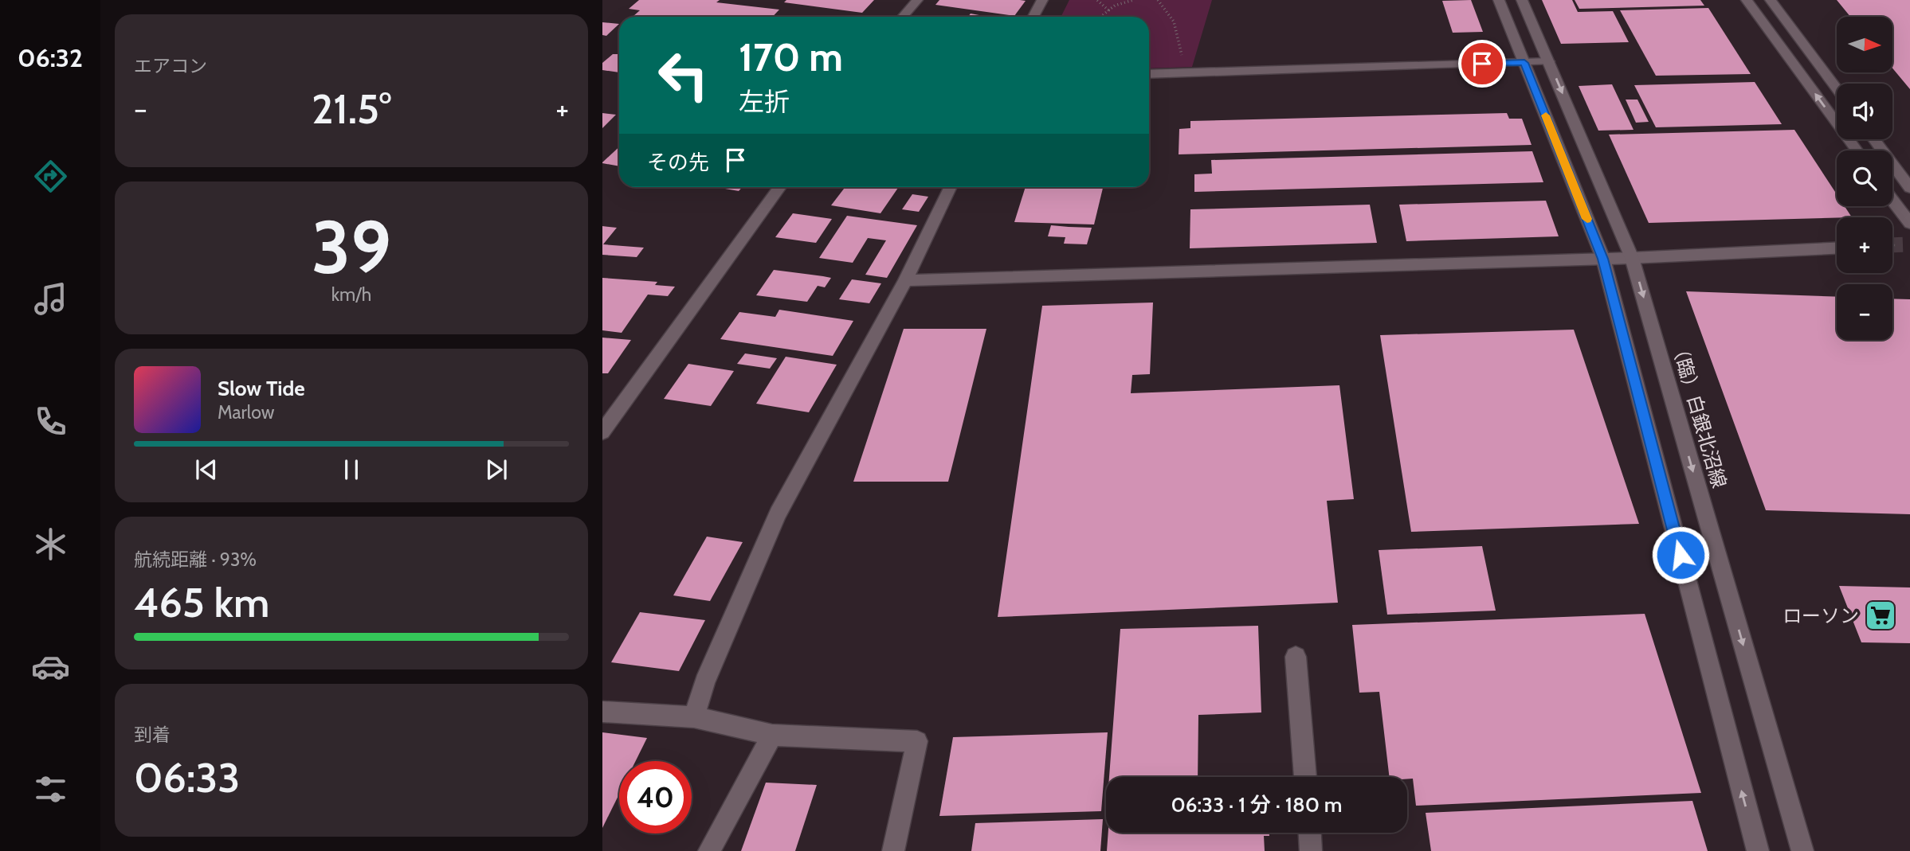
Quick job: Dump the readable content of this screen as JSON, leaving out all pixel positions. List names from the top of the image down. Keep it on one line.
{"streets":{"street":["（臨）白銀北沼線"]},"places":{"supermarket":["ローソン"]},"north":"right","page":{"tabs":"06:32","tile":["エアコン",["39","km/h"],["航続距離 · 93%","465 km"],["到着","06:33"]],"map_buttons":["+","−"],"turn":["170 m","左折"],"heat":["−","21.5°","+"],"then":"その先","song":["Slow Tide","Marlow"],"limit":"40","trip":"06:33 · 1 分 · 180 m"}}
